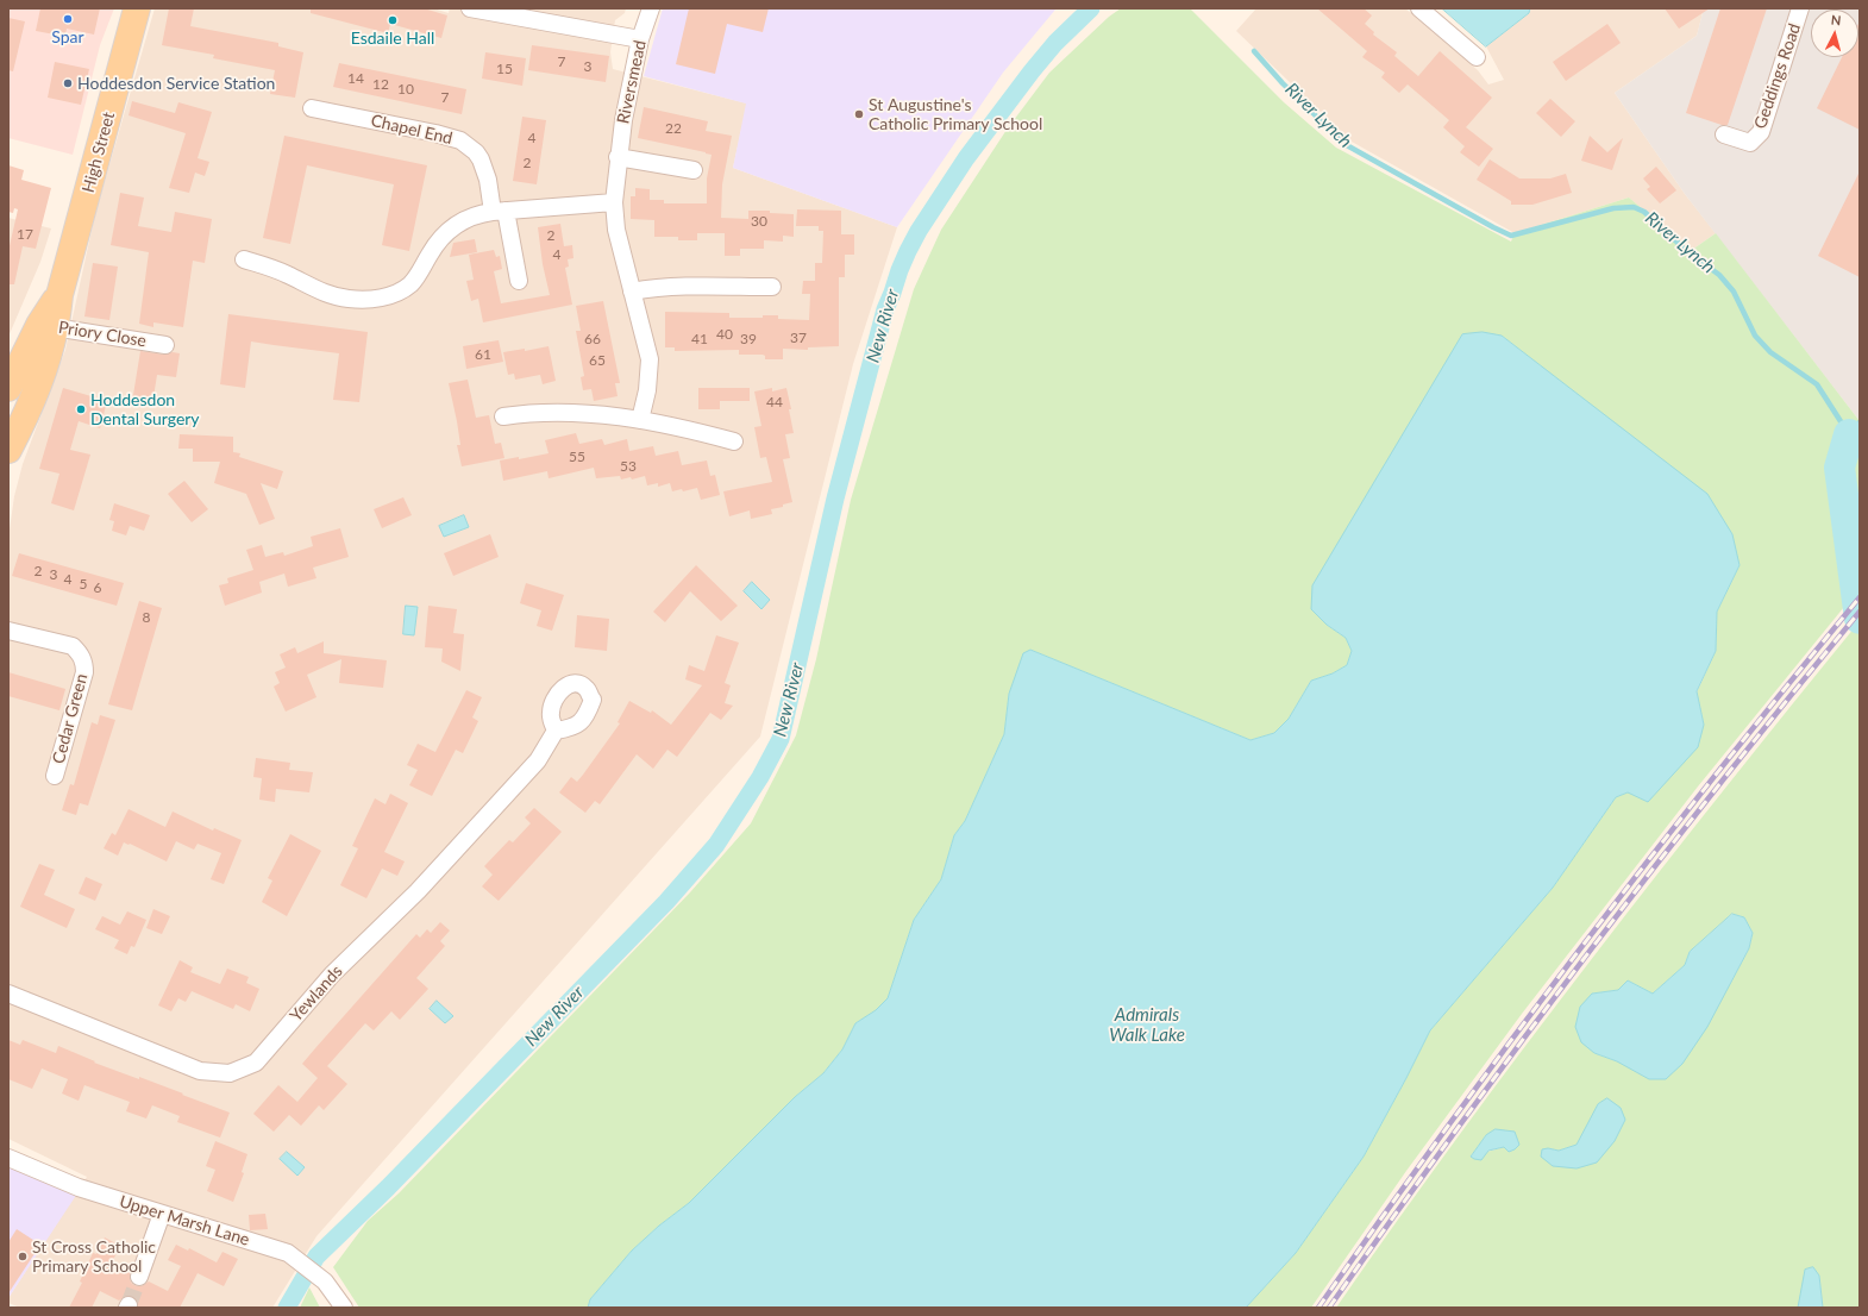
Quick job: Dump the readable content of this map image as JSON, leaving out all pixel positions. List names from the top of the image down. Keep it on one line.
{"streets":{"main road":["High Street"],"street":["Geddings Road","Riversmead","Chapel End","Priory Close","Cedar Green","Yewlands","Upper Marsh Lane"]},"crossings":[["High Street","Priory Close"]],"water":["River Lynch","New River","Admirals Walk Lake"],"places":["Spar","Esdaile Hall","Hoddesdon Service Station","St Augustine's Catholic Primary School","Hoddesdon Dental Surgery","St Cross Catholic Primary School"],"house_numbers":["7","3","15","14","12","10","7","22","4","2","30","17","2","4","40","37","66","41","39","61","65","44","55","53","2","3","4","5","6","8"],"north":"top"}
